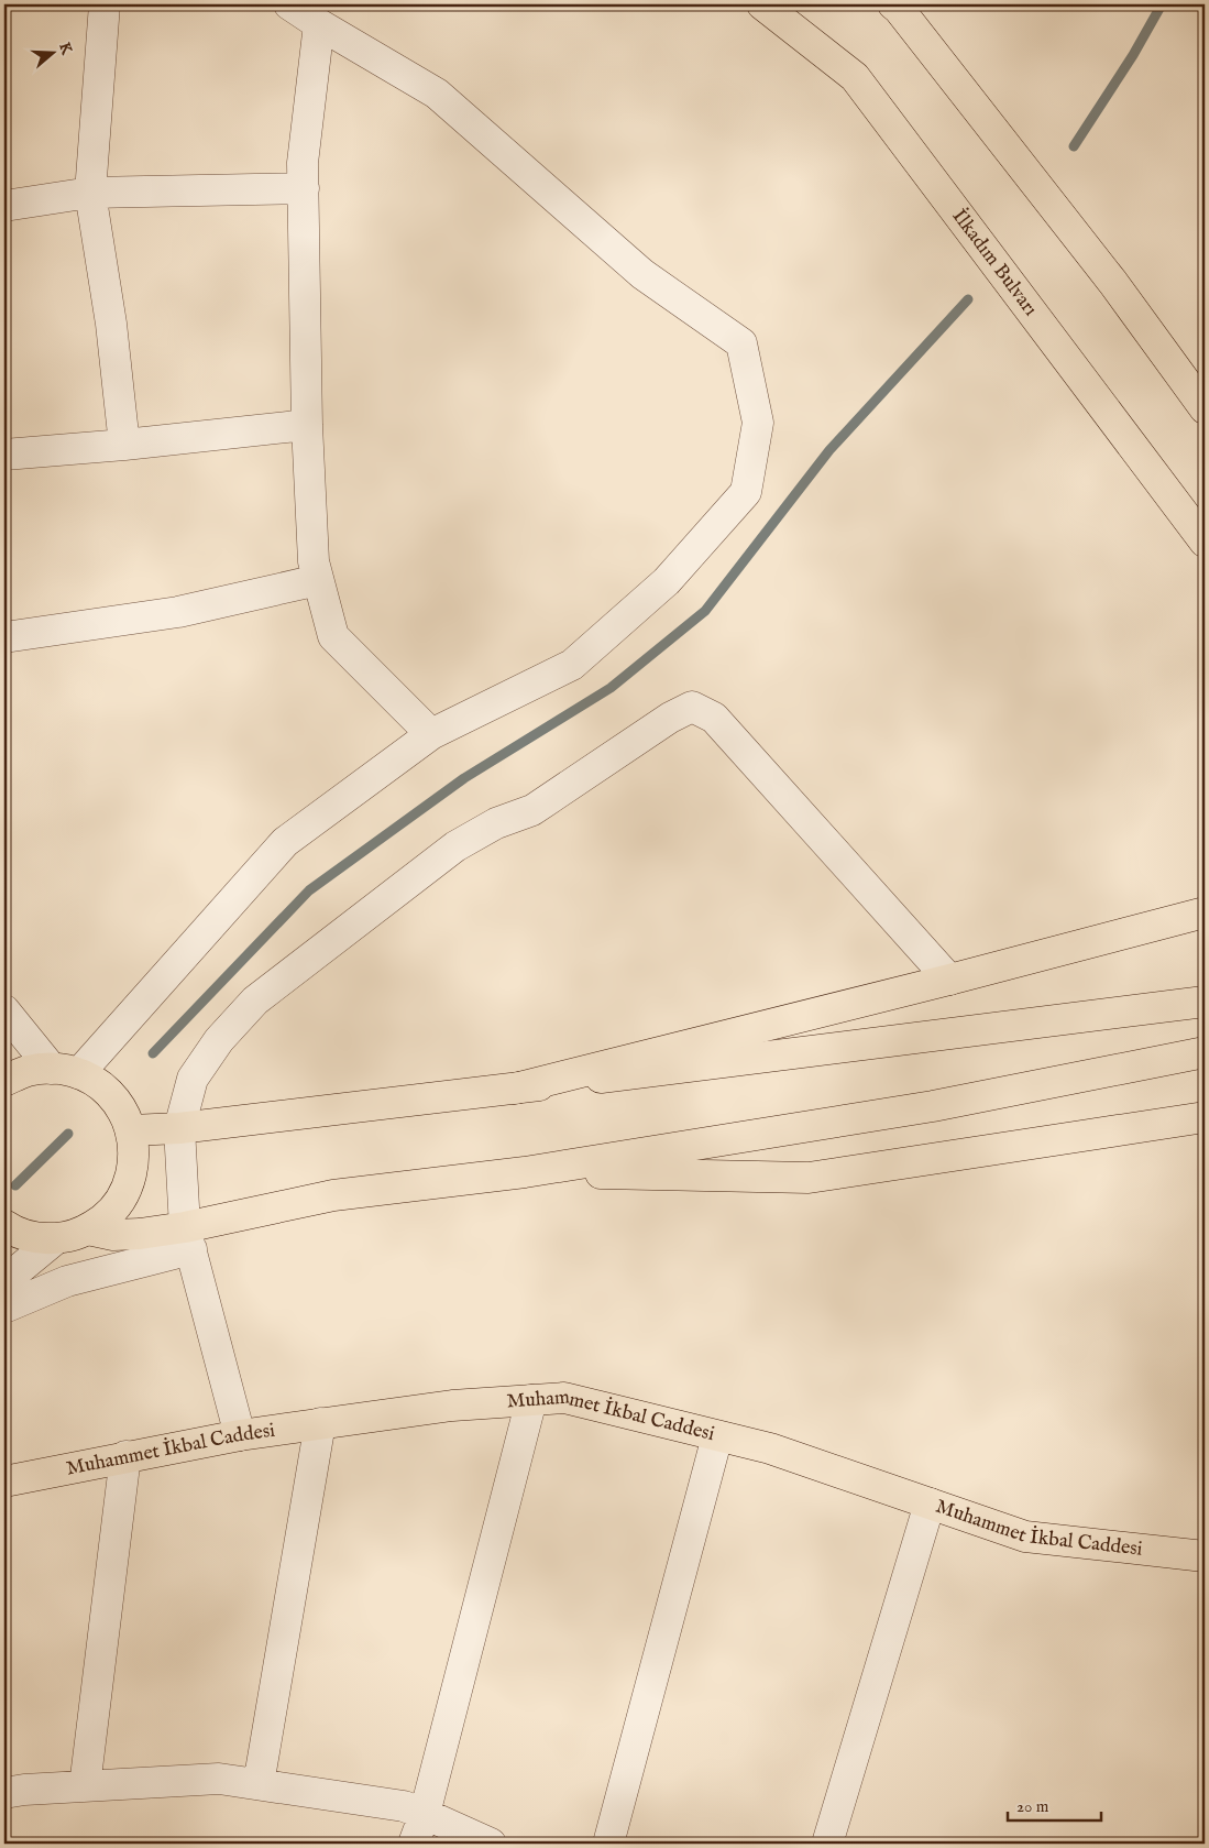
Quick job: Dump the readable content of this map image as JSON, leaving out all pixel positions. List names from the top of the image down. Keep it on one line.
{"streets":{"main road":["İlkadım Bulvarı","Muhammet İkbal Caddesi"]},"scale_bar":"20 m","north":"right"}
